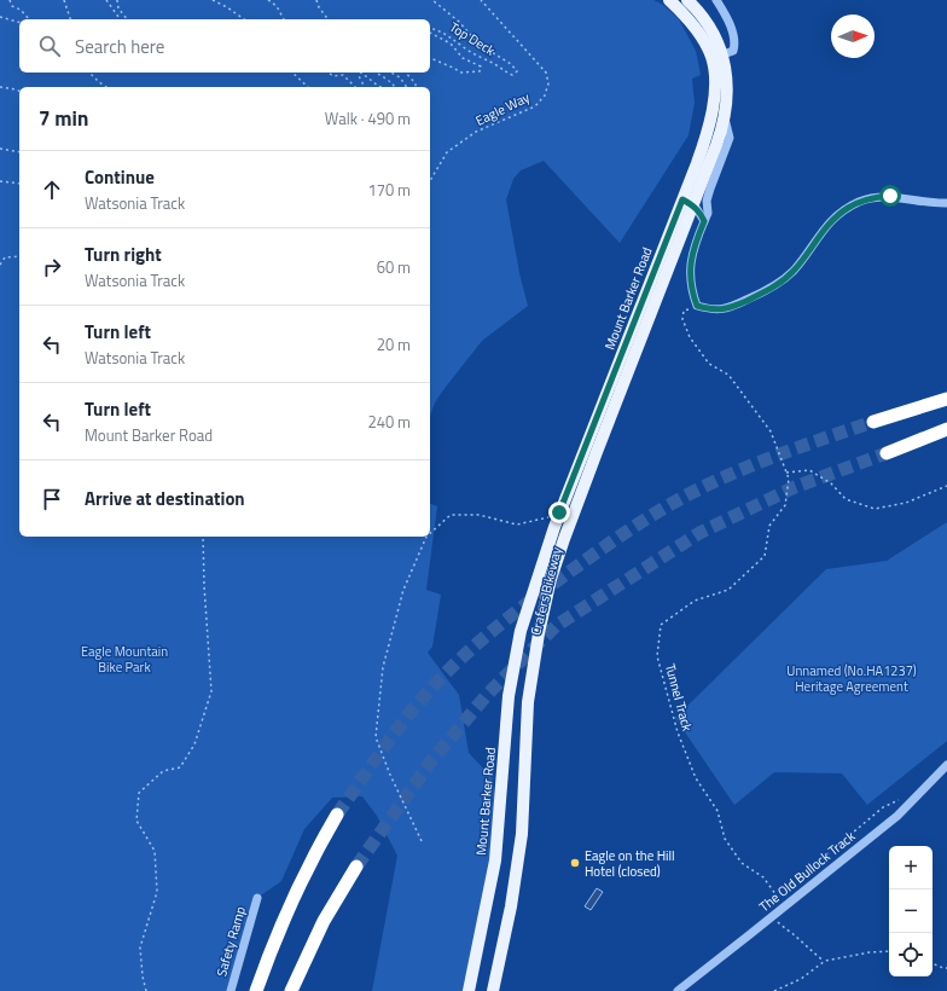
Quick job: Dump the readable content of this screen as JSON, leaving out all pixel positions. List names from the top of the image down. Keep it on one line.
{"streets":{"main road":["Mount Barker Road"],"street":["The Old Bullock Track","Safety Ramp"],"path":["Top Deck","Eagle Way","Tunnel Track"]},"crossings":[["Tunnel Track","The Old Bullock Track"]],"parks":["Eagle Mountain Bike Park","Unnamed (No.HA1237) Heritage Agreement"],"places":["Eagle on the Hill Hotel (closed)"],"north":"right","page":{"search":"Search here","heading":["7 min","Walk · 490 m"],"list":[["Continue","Watsonia Track","170 m"],["Turn right","Watsonia Track","60 m"],["Turn left","Watsonia Track","20 m"],["Turn left","Mount Barker Road","240 m"],"Arrive at destination"],"map_buttons":["+","−"]}}
